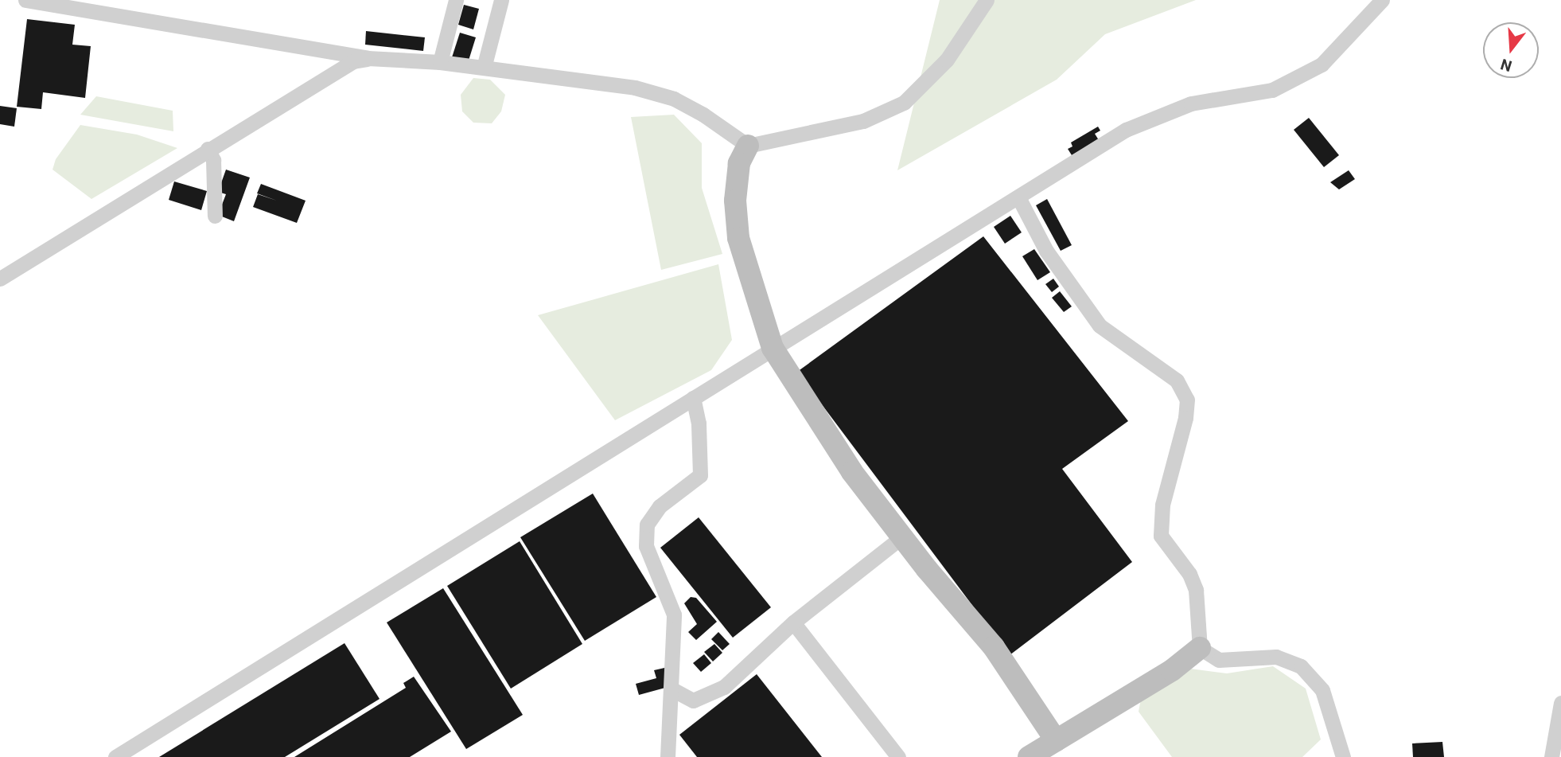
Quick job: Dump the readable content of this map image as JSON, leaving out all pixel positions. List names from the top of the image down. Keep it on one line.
{"north":"bottom"}
